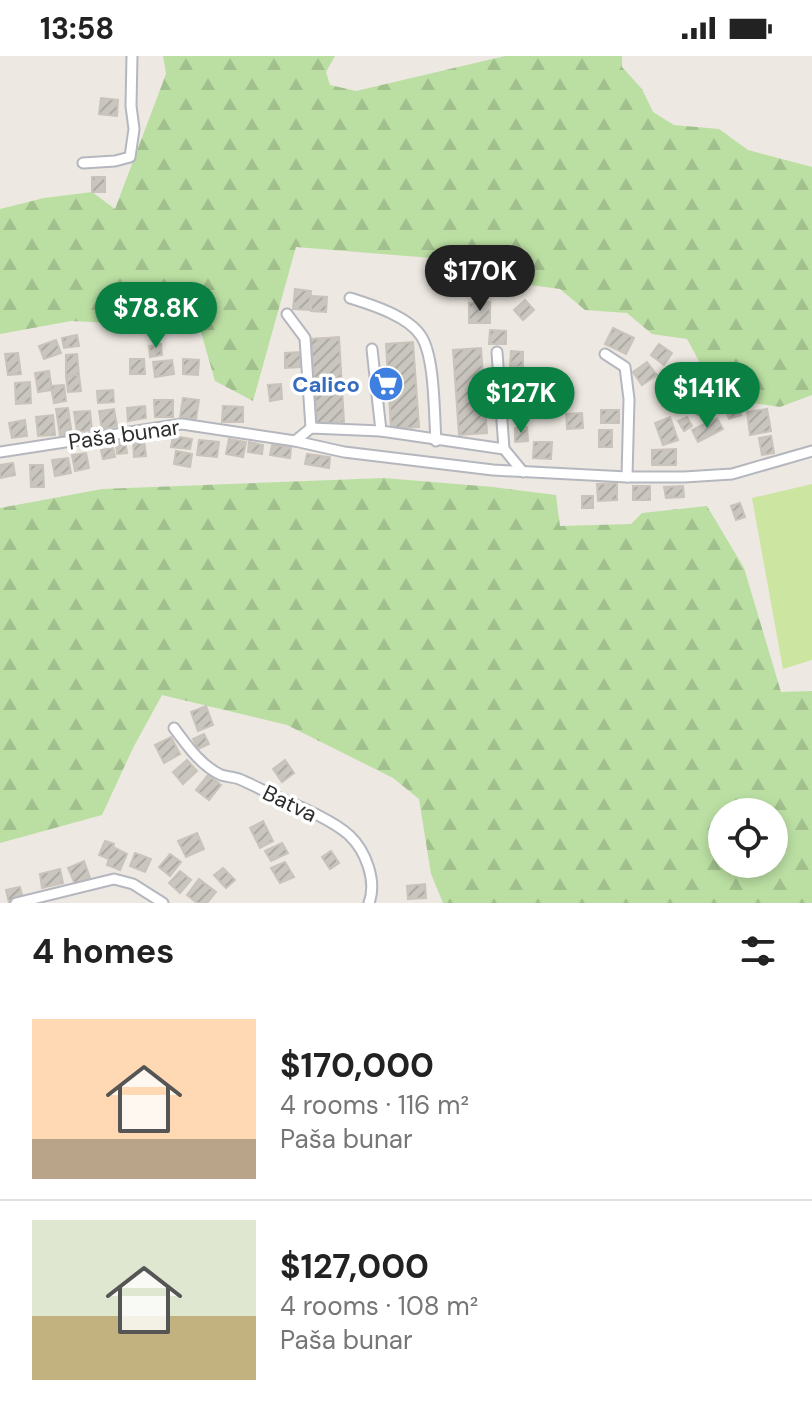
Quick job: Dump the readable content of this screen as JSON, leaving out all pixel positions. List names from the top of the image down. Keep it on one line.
{"streets":{"street":["Paša bunar","Batva"]},"places":{"supermarket":["Calico"]},"page":{"status":"13:58","price":["$170K","$78.8K","$141K","$127K"],"heading":"4 homes","list":[{"name":"$170,000","note":"4 rooms · 116 m² · Paša bunar"},{"name":"$127,000","note":"4 rooms · 108 m² · Paša bunar"}]}}
